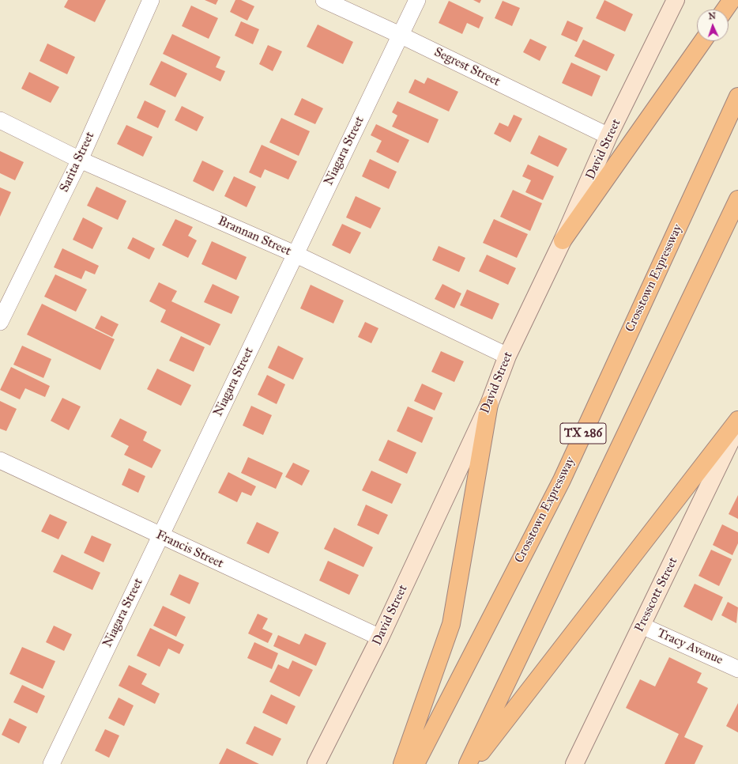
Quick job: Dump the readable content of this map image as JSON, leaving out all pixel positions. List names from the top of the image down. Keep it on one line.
{"streets":{"highway":["Crosstown Expressway","TX 286"],"main road":["David Street","Presscott Street"],"street":["Segrest Street","Niagara Street","Sarita Street","Brannan Street","Francis Street","Tracy Avenue"]},"crossings":[["Segrest Street","David Street"],["Segrest Street","Niagara Street"],["David Street","Brannan Street"],["David Street","Francis Street"],["Niagara Street","Brannan Street"],["Niagara Street","Francis Street"],["Sarita Street","Brannan Street"],["Presscott Street","Tracy Avenue"]],"north":"top"}
